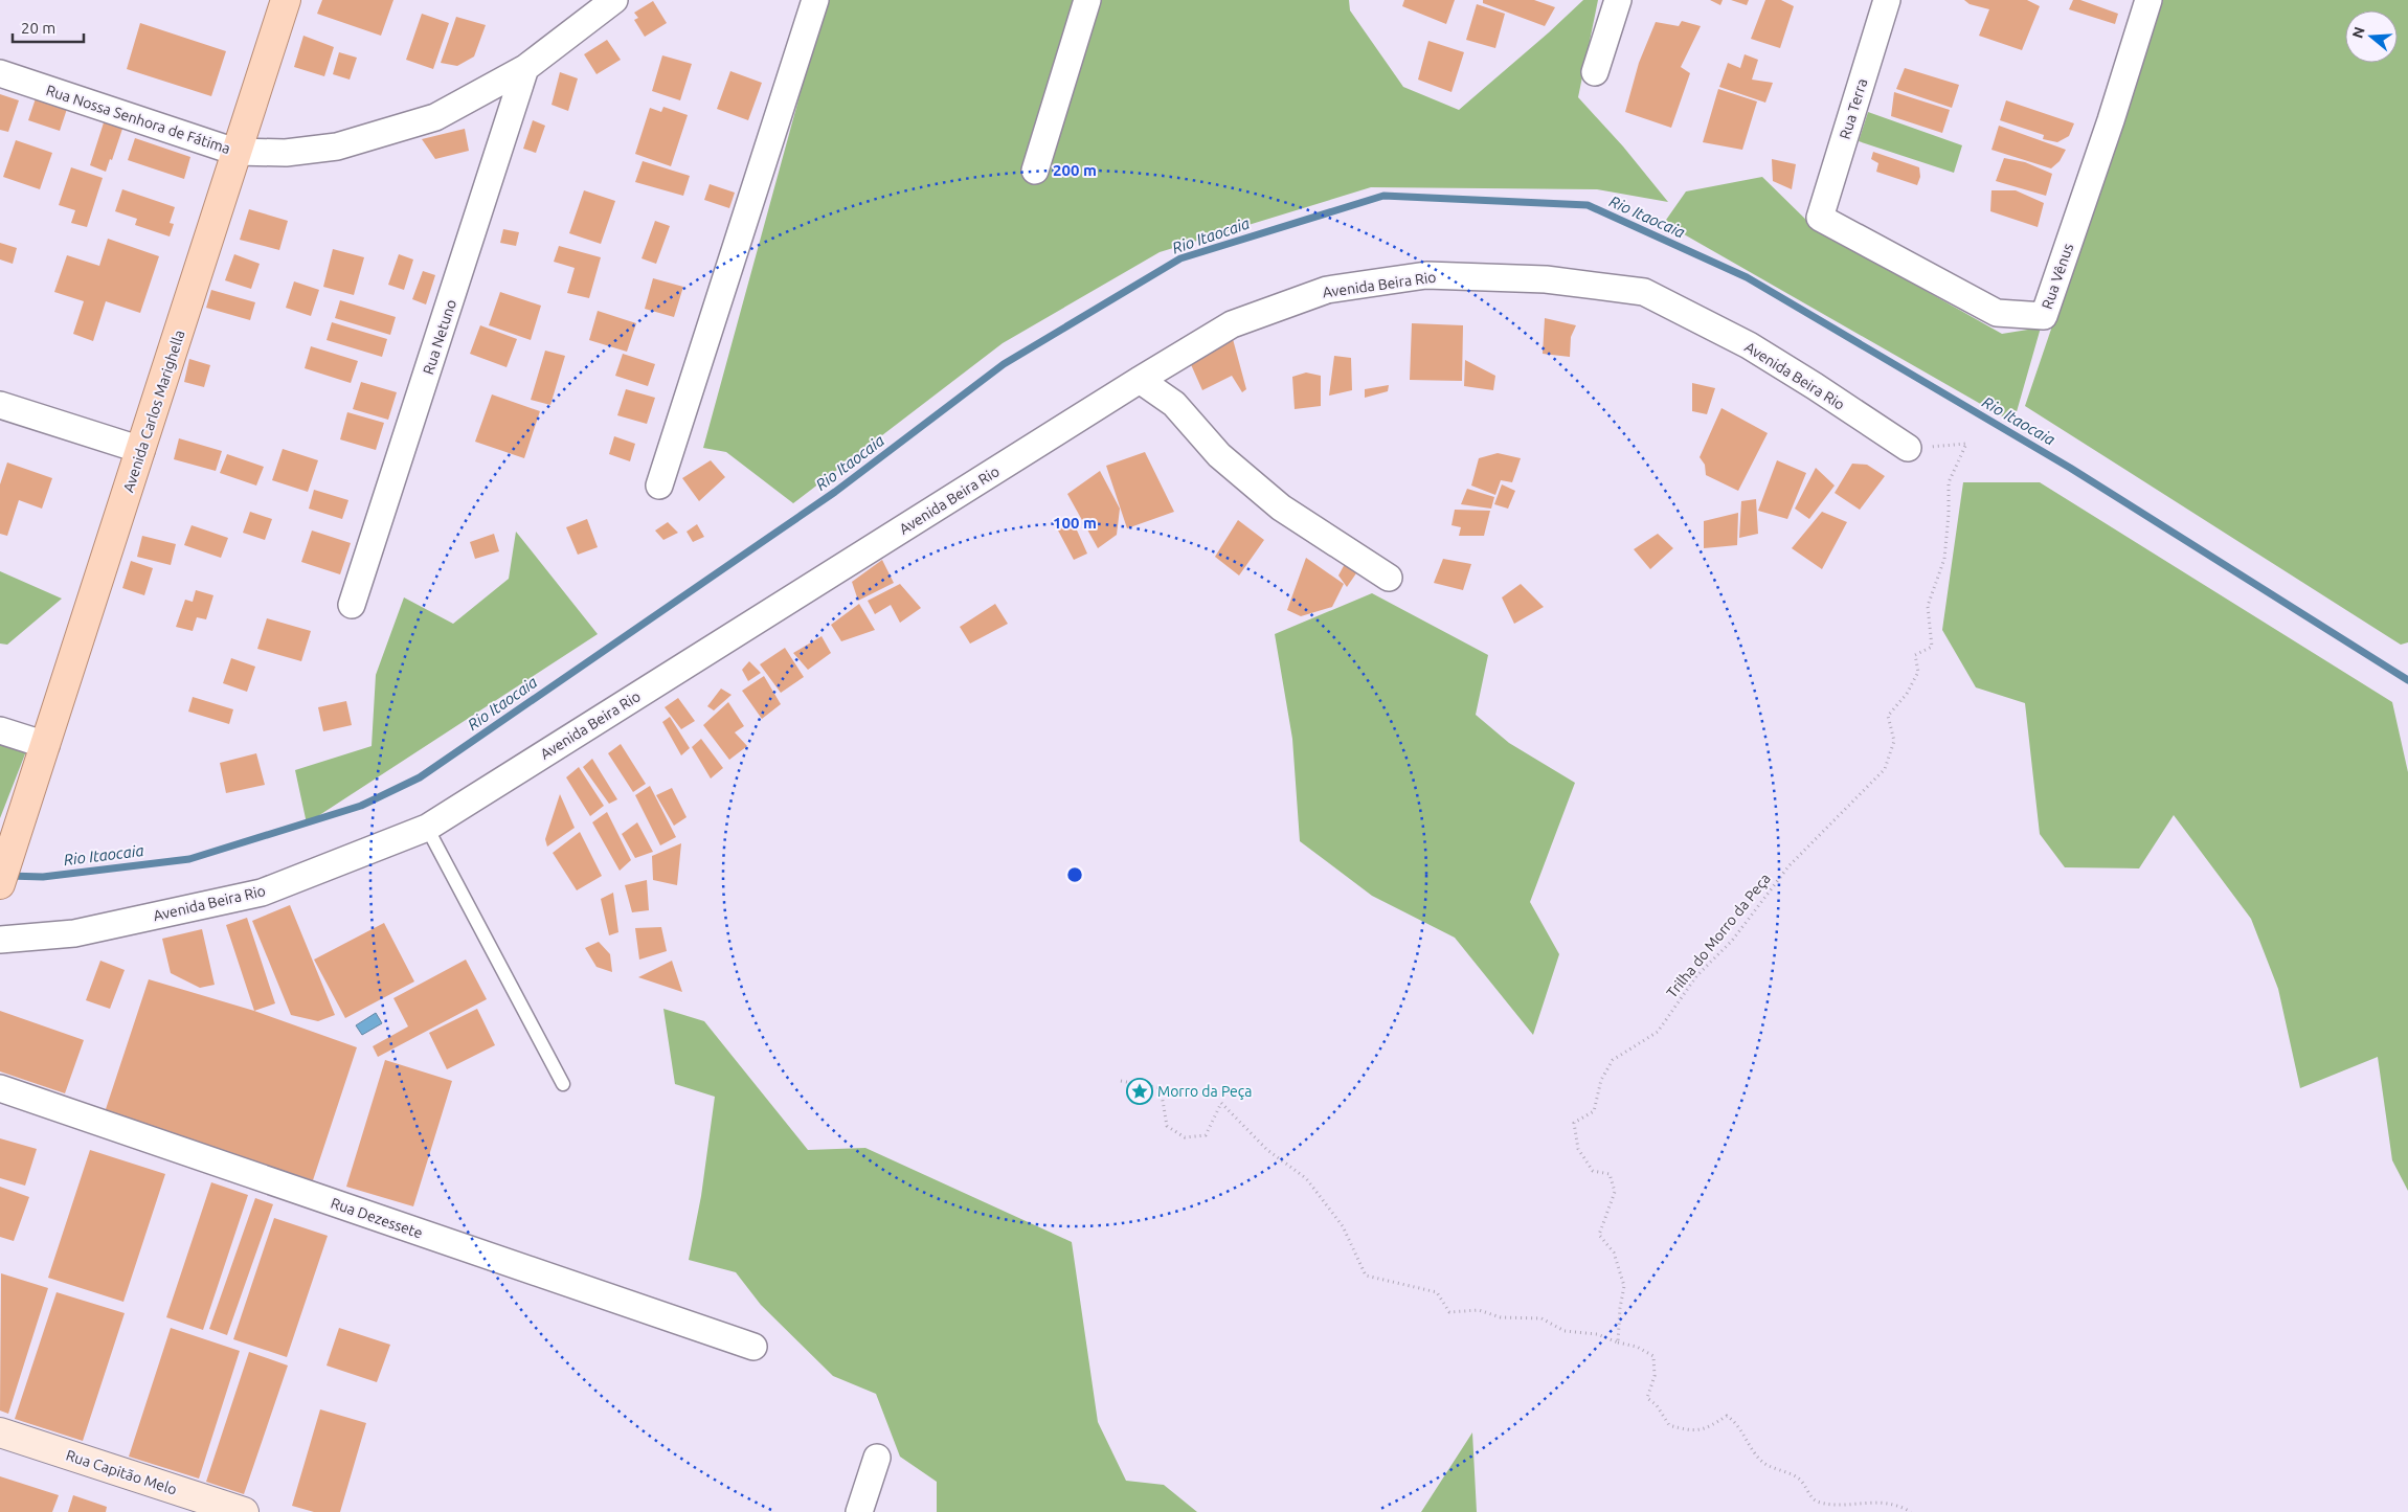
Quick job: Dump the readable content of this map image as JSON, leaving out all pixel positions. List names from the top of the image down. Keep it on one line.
{"streets":{"main road":["Avenida Carlos Marighella","Rua Capitão Melo"],"street":["Rua Terra","Rua Nossa Senhora de Fátima","Rua Vênus","Avenida Beira Rio","Rua Netuno","Rua Dezessete"],"path":["Trilha do Morro da Peça"]},"crossings":[["Rua Terra","Rua Vênus"],["Rua Nossa Senhora de Fátima","Rua Netuno"],["Rua Nossa Senhora de Fátima","Avenida Carlos Marighella"],["Avenida Beira Rio","Trilha do Morro da Peça"]],"water":["Rio Itaocaia"],"places":{"place":["Morro da Peça"]},"scale_bar":"20 m","north":"left","rings":["200 m","100 m"]}
